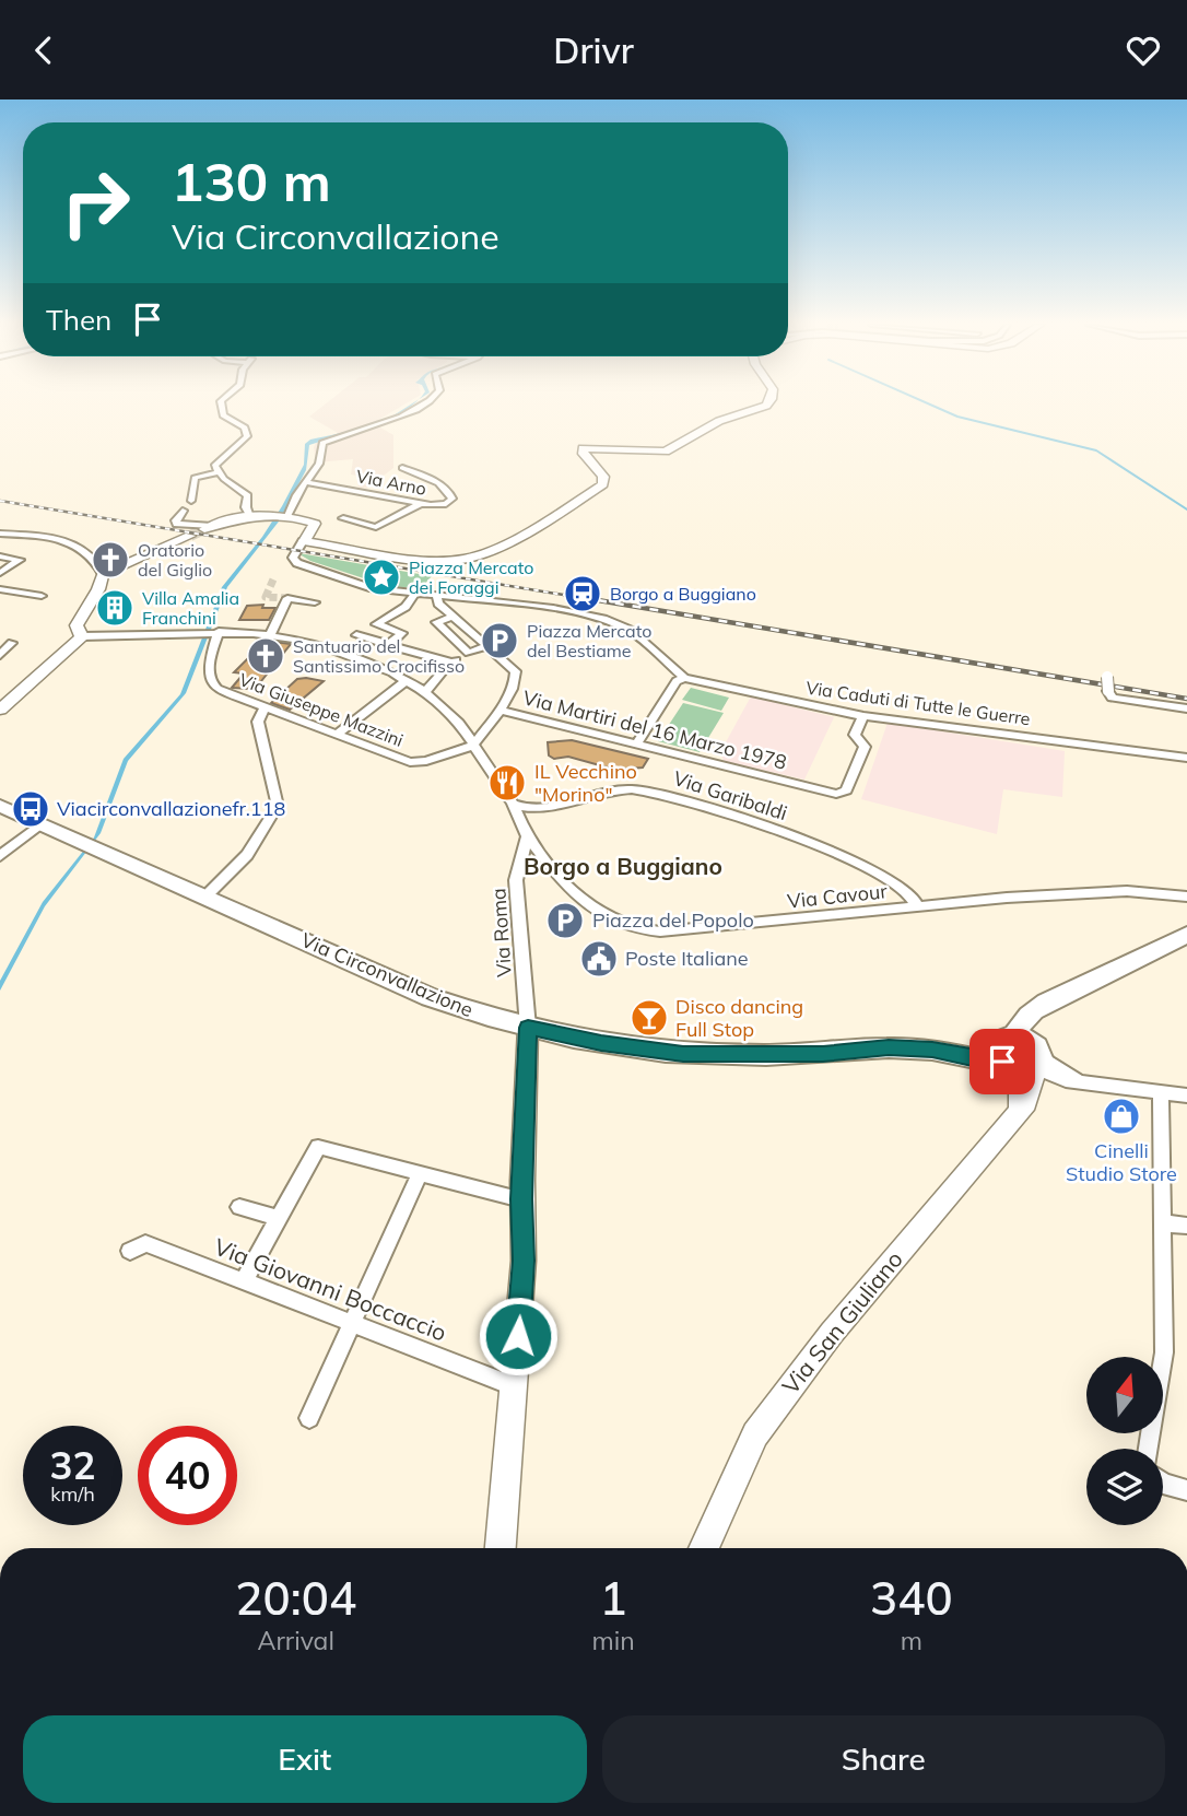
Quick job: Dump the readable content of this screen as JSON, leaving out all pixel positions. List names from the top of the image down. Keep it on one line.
{"streets":{"main road":["Via Circonvallazione"],"street":["Via Arno","Via Caduti di Tutte le Guerre","Via Giuseppe Mazzini","Via Martiri del 16 Marzo 1978","Via Garibaldi","Via Cavour","Via Roma","Via Giovanni Boccaccio","Via San Giuliano"]},"crossings":[["Via Caduti di Tutte le Guerre","Via Martiri del 16 Marzo 1978"],["Via Giuseppe Mazzini","Via Cavour"],["Via Garibaldi","Via Cavour"],["Via Cavour","Via Roma"],["Via Roma","Via Circonvallazione"],["Via Circonvallazione","Via San Giuliano"]],"districts":["Borgo a Buggiano"],"places":{"church":["Oratorio del Giglio","Santuario del Santissimo Crocifisso"],"place":["Piazza Mercato dei Foraggi"],"station":["Borgo a Buggiano"],"building":["Villa Amalia Franchini"],"parking":["Piazza Mercato del Bestiame","Piazza del Popolo"],"restaurant":["IL Vecchino \"Morino\""],"bus stop":["Viacirconvallazionefr.118"],"public building":["Poste Italiane"],"bar":["Disco dancing Full Stop"],"shop":["Cinelli Studio Store"]},"north":"top","page":{"header":"Drivr","turn":["130 m","Via Circonvallazione"],"then":"Then","speed":"32 km/h","limit":"40","eta":["20:04","Arrival","1","min","340","m"],"buttons":["Exit","Share"]}}
